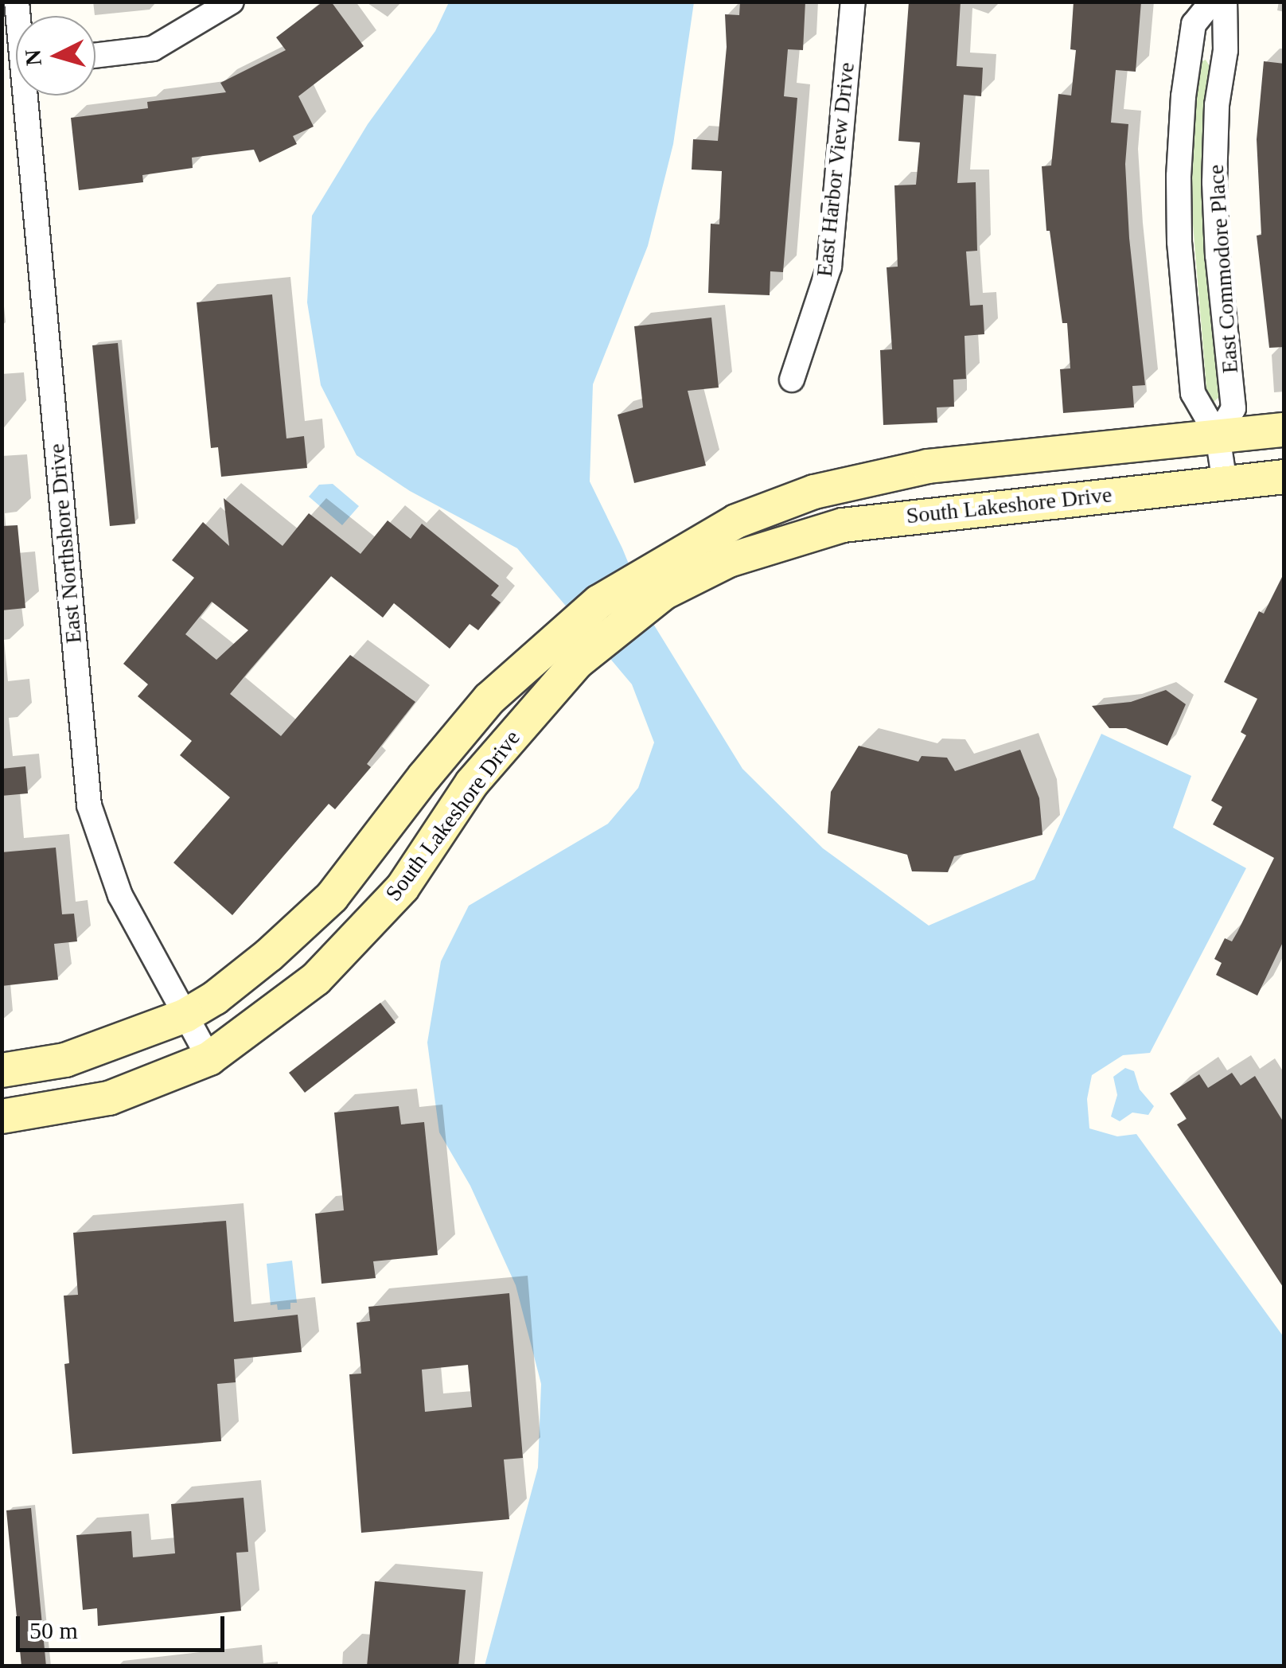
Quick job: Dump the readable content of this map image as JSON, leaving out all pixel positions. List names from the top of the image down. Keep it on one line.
{"streets":{"street":["East Harbor View Drive","East Commodore Place","South Lakeshore Drive","East Northshore Drive"]},"crossings":[["East Commodore Place","South Lakeshore Drive"],["South Lakeshore Drive","East Northshore Drive"]],"scale_bar":"50 m","north":"left"}
